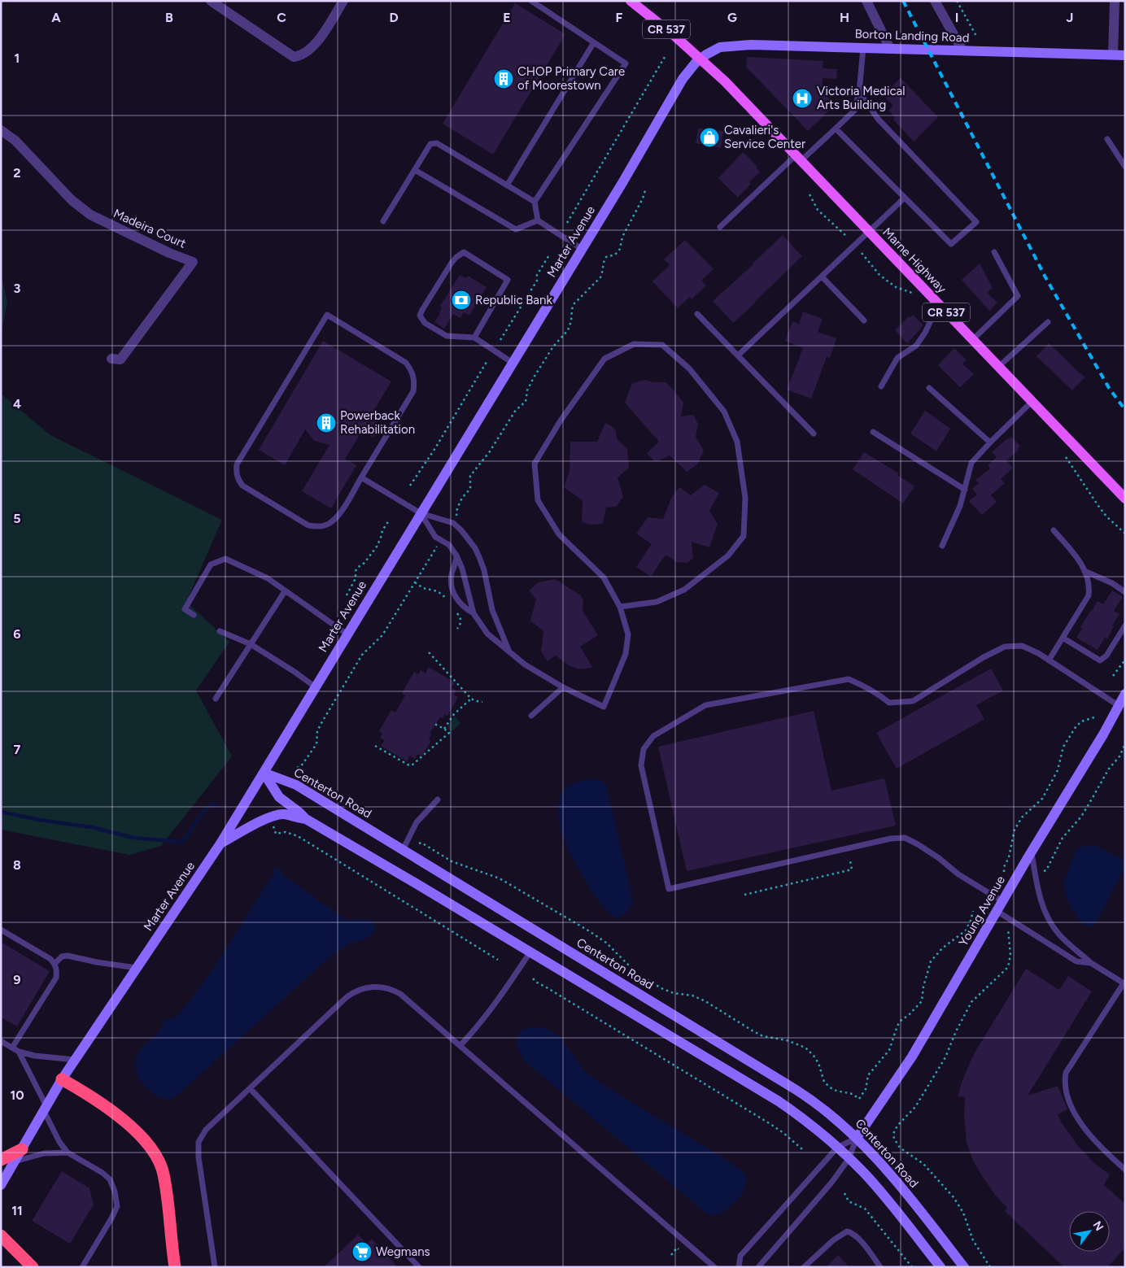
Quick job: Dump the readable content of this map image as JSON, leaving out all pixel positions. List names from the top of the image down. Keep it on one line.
{"streets":{"main road":["CR 537","Borton Landing Road","Marter Avenue","Marne Highway","Centerton Road","Young Avenue"],"street":["Madeira Court"]},"crossings":[["CR 537","Borton Landing Road"],["CR 537","Marter Avenue"],["CR 537","Marne Highway"],["Borton Landing Road","Marter Avenue"],["Borton Landing Road","Marne Highway"],["Marter Avenue","Marne Highway"],["Marter Avenue","Centerton Road"],["Centerton Road","Young Avenue"]],"places":{"building":["CHOP Primary Care of Moorestown","Powerback Rehabilitation"],"hospital":["Victoria Medical Arts Building"],"shop":["Cavalieri's Service Center"],"bank":["Republic Bank"],"supermarket":["Wegmans"]},"north":"top right","grid":{"columns":["A","B","C","D","E","F","G","H","I","J"],"rows":["1","2","3","4","5","6","7","8","9","10","11"]}}
